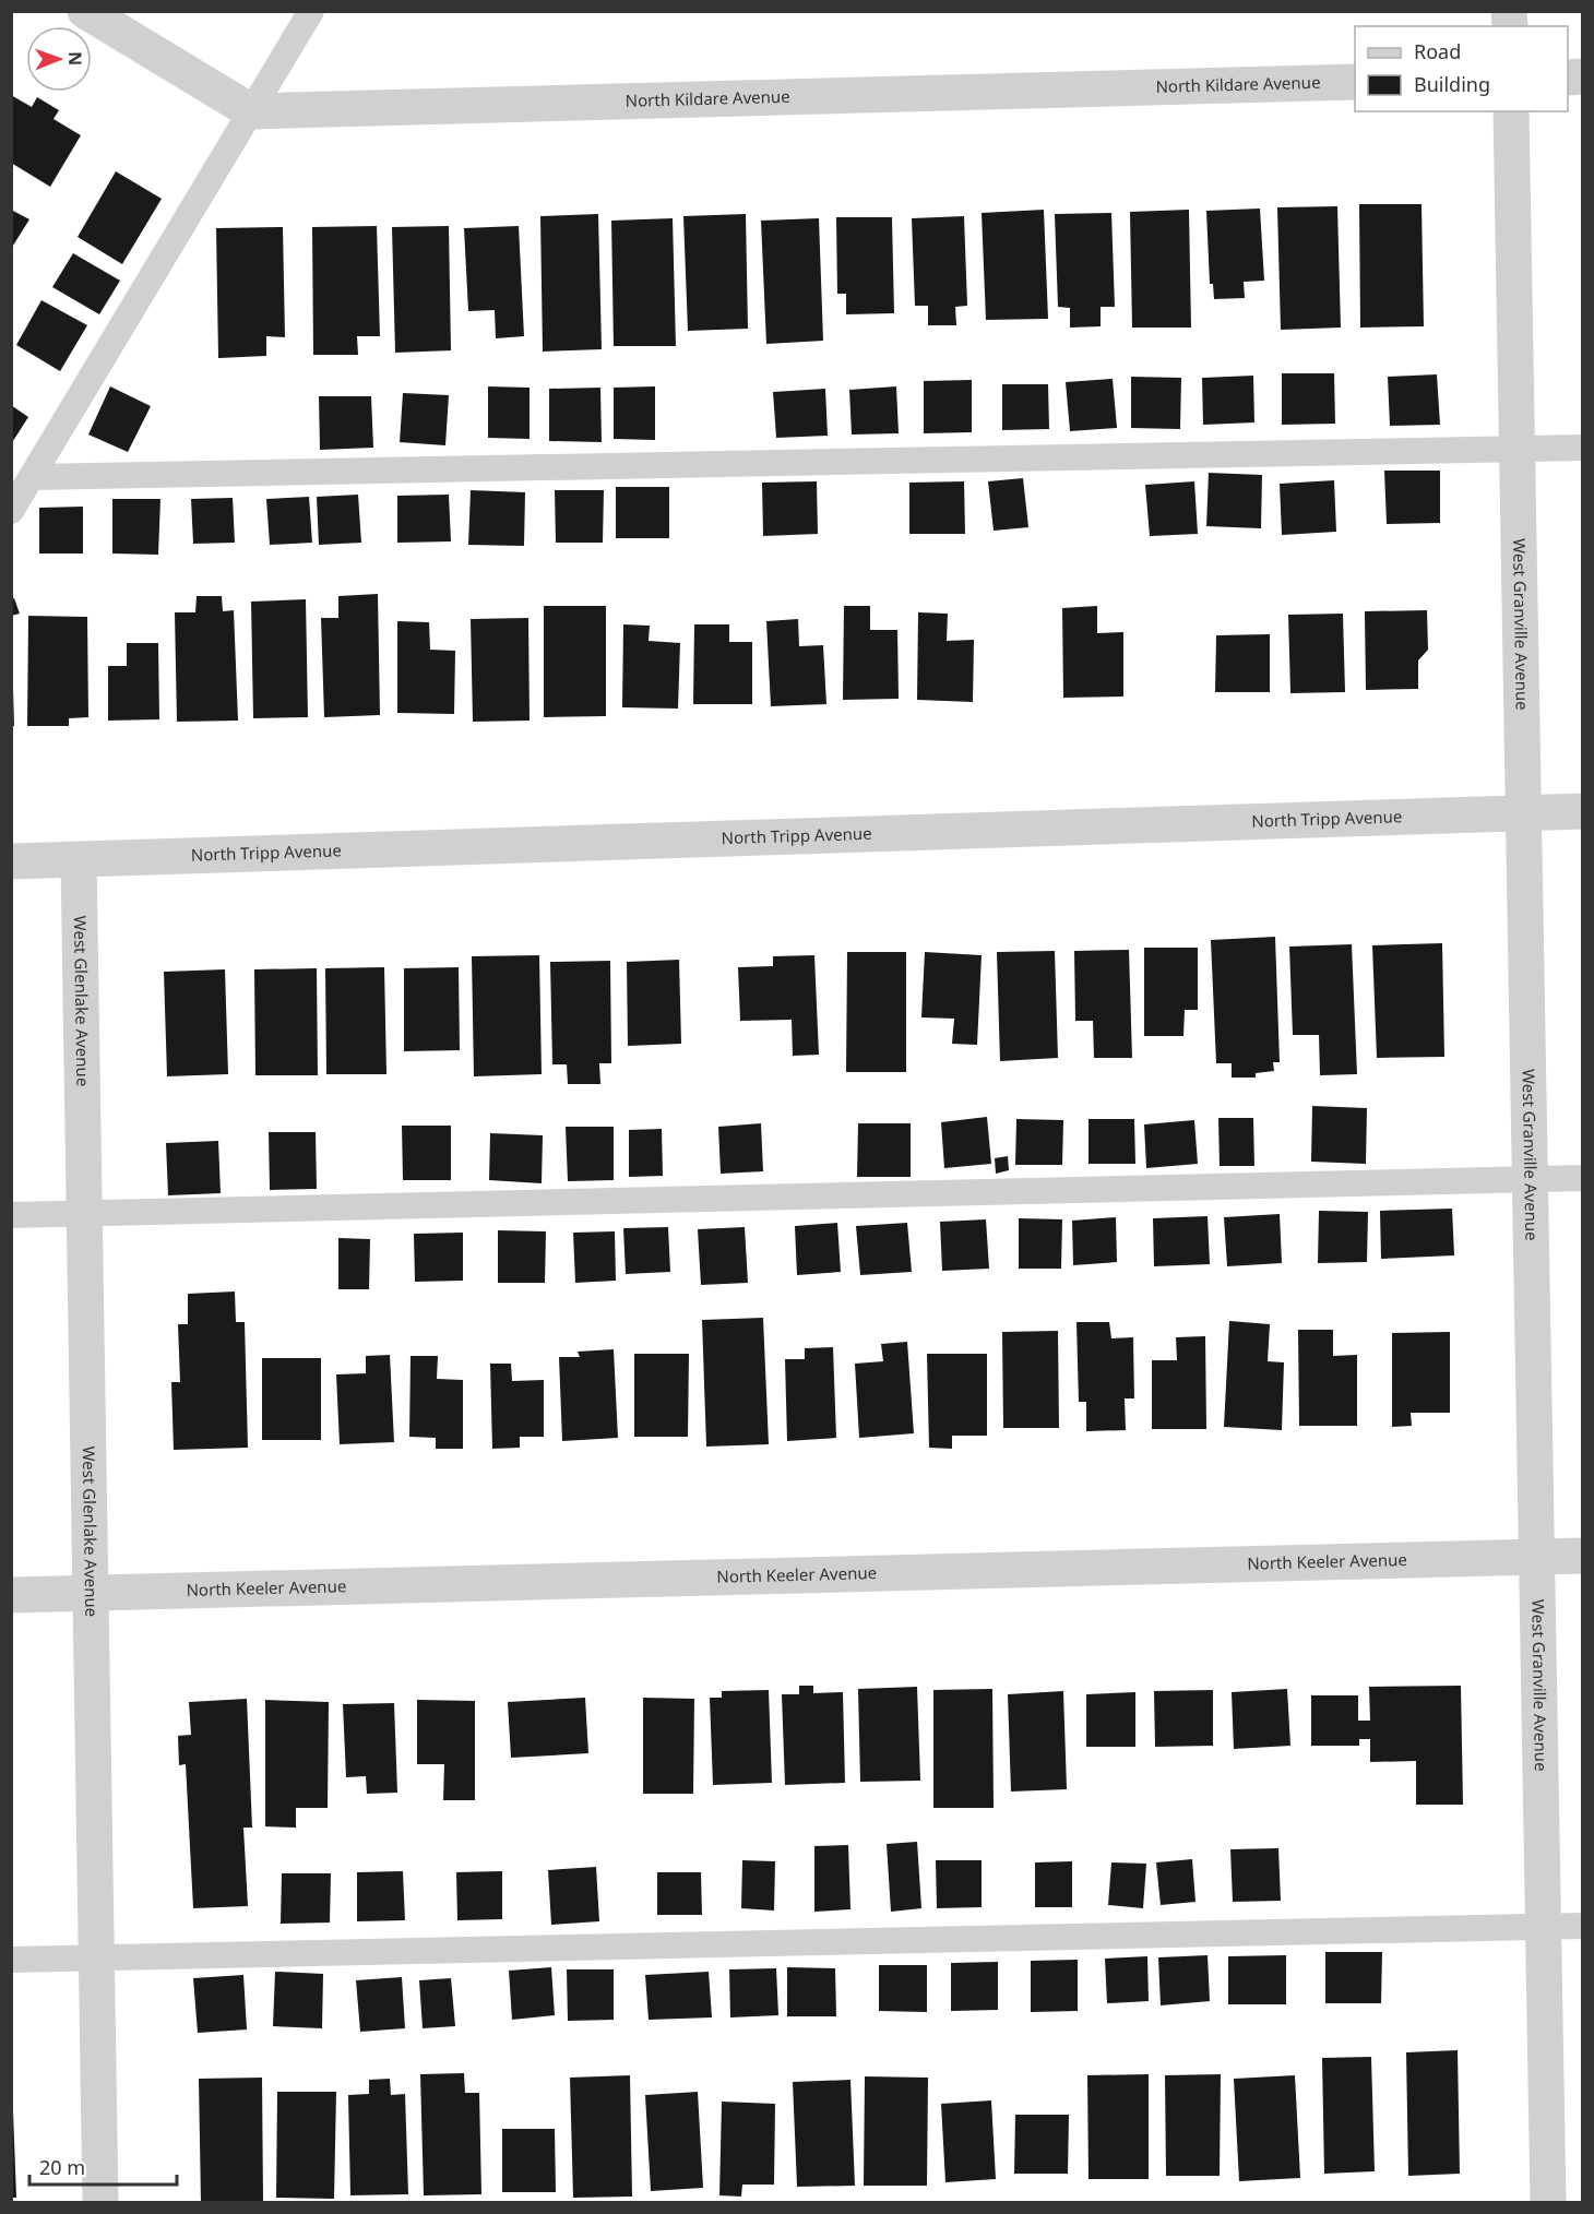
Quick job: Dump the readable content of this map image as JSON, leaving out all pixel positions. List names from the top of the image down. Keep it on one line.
{"streets":{"street":["North Kildare Avenue","West Granville Avenue","North Tripp Avenue","West Glenlake Avenue","North Keeler Avenue"]},"crossings":[["West Granville Avenue","North Tripp Avenue"],["West Granville Avenue","North Keeler Avenue"],["North Tripp Avenue","West Glenlake Avenue"],["West Glenlake Avenue","North Keeler Avenue"]],"legend":["Road","Building"],"scale_bar":"20 m","north":"right"}
